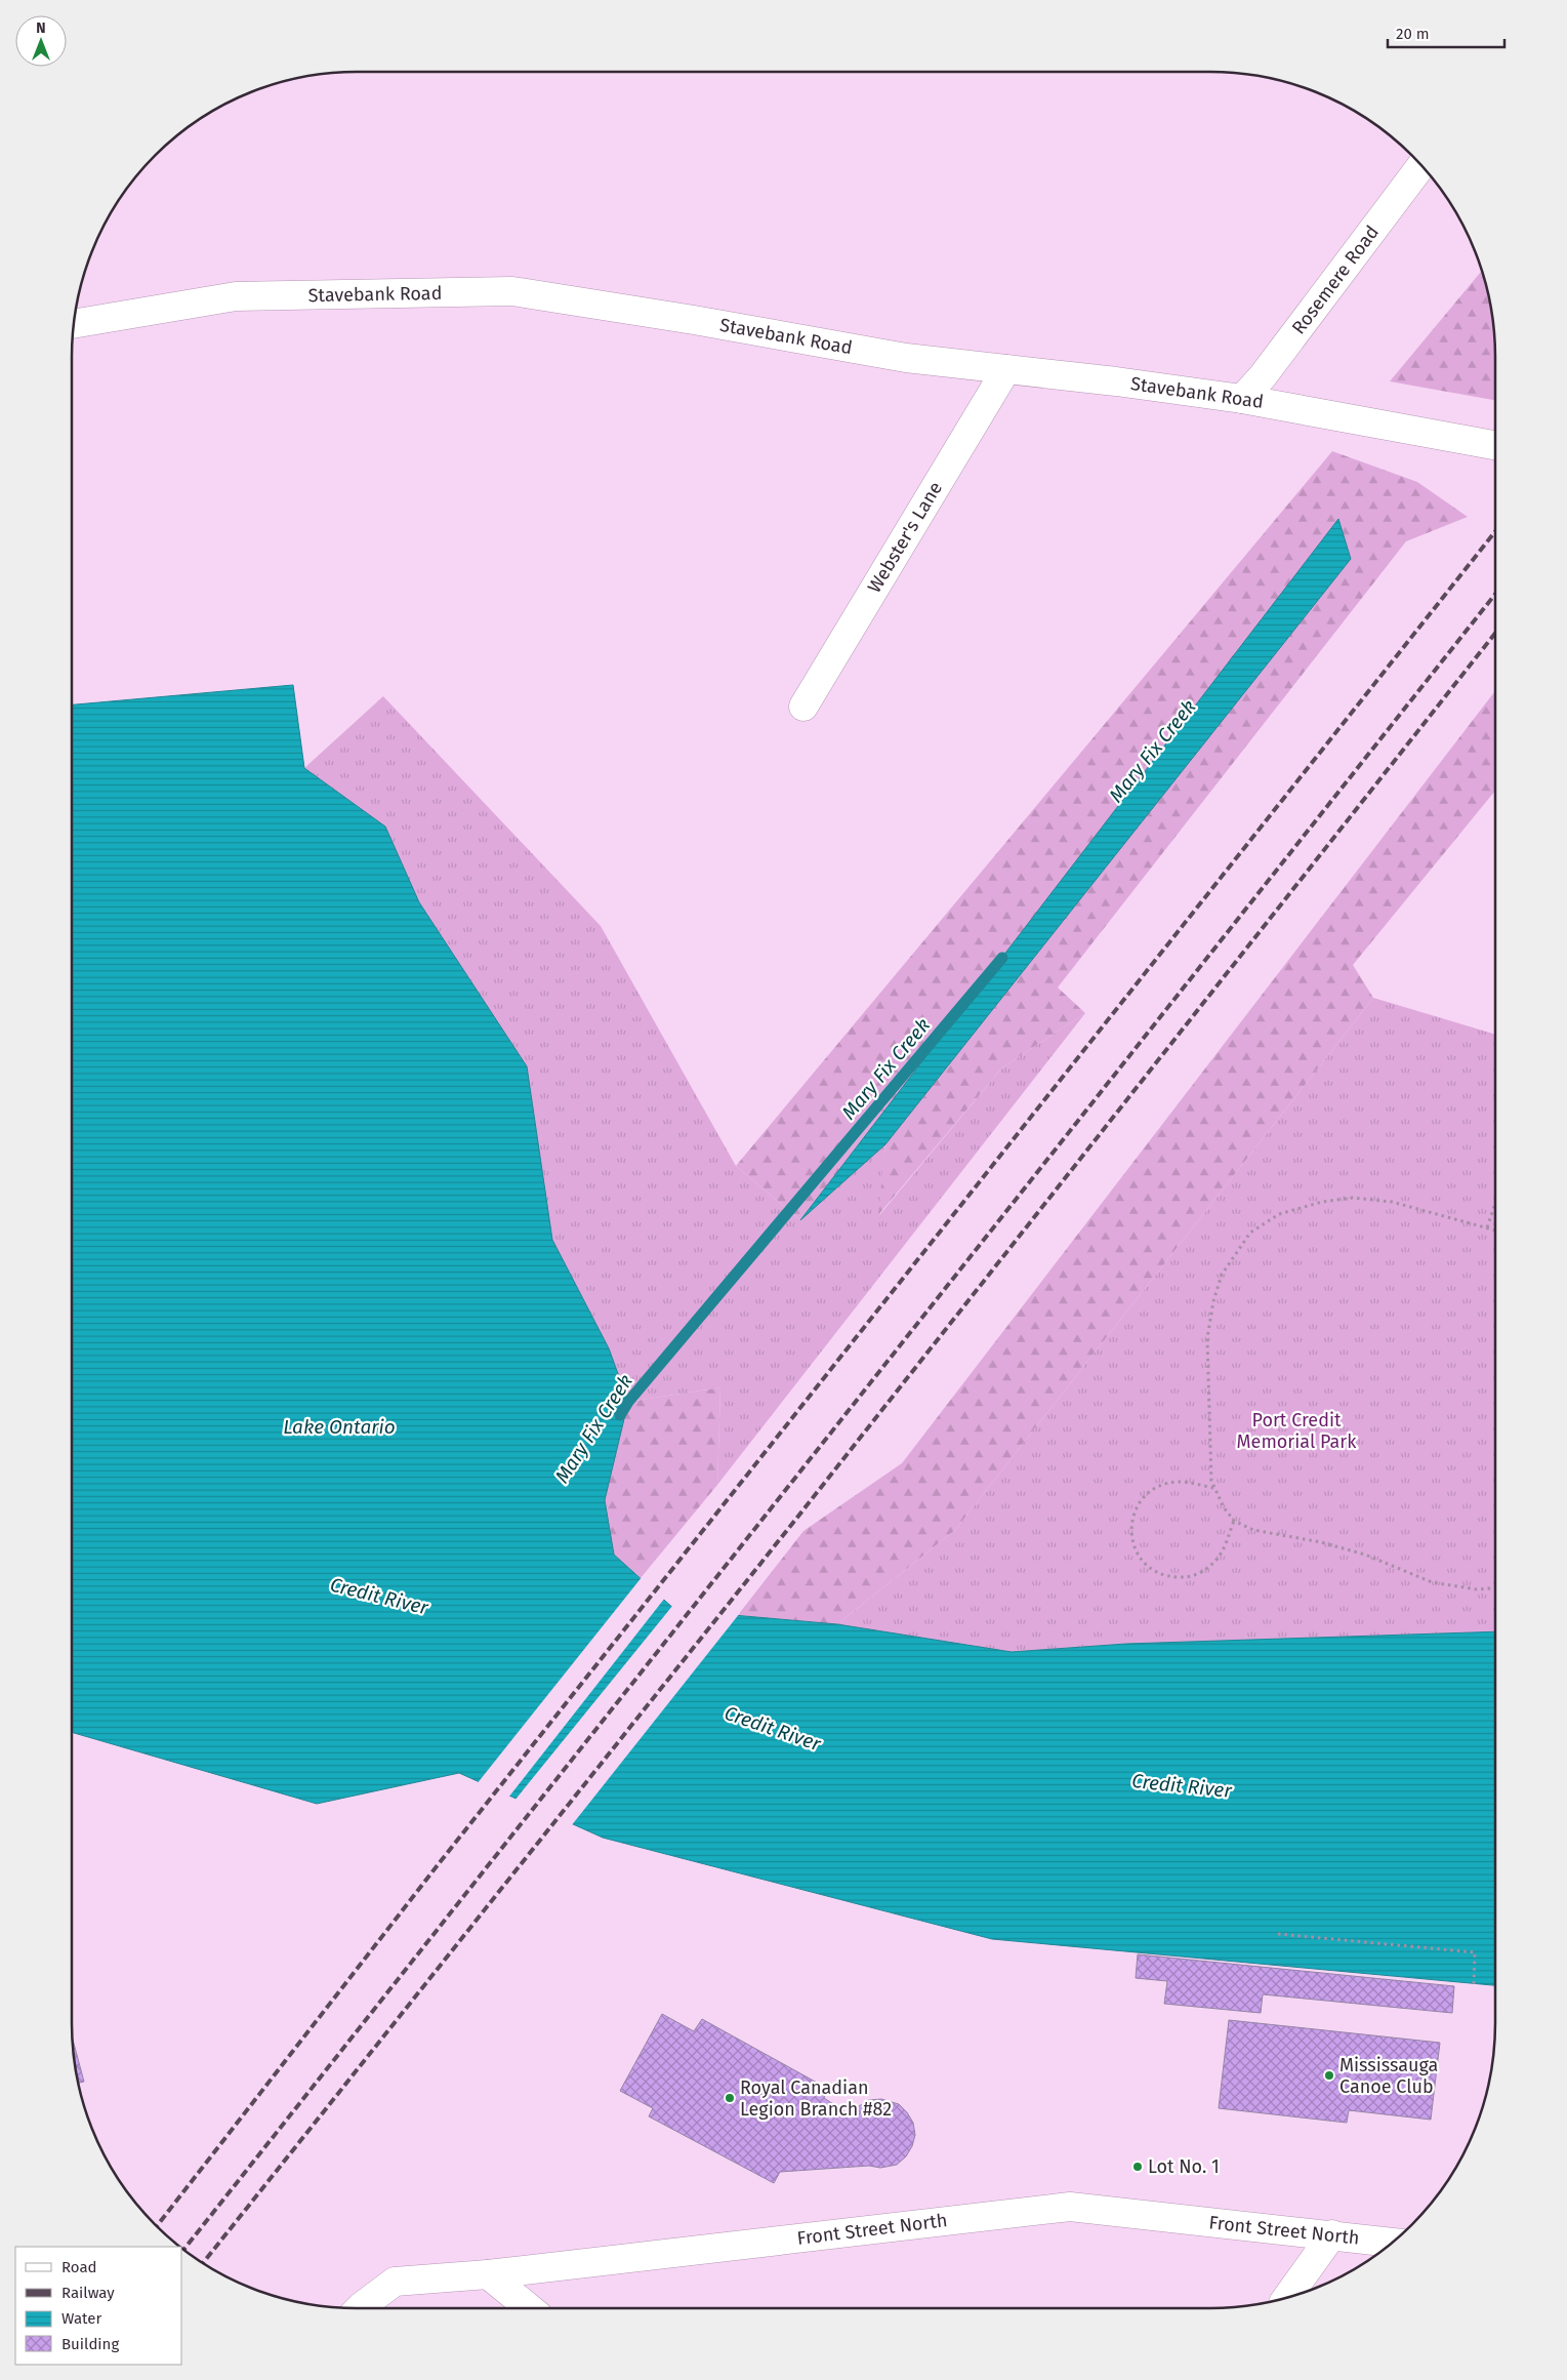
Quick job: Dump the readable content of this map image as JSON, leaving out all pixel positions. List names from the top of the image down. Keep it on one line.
{"streets":{"street":["Rosemere Road","Stavebank Road","Webster's Lane","Front Street North"]},"crossings":[["Rosemere Road","Stavebank Road"],["Stavebank Road","Webster's Lane"]],"water":["Mary Fix Creek","Lake Ontario","Credit River"],"parks":["Port Credit Memorial Park"],"places":["Mississauga Canoe Club","Royal Canadian Legion Branch #82","Lot No. 1"],"legend":["Road","Railway","Water","Building"],"scale_bar":"20 m","north":"top"}
